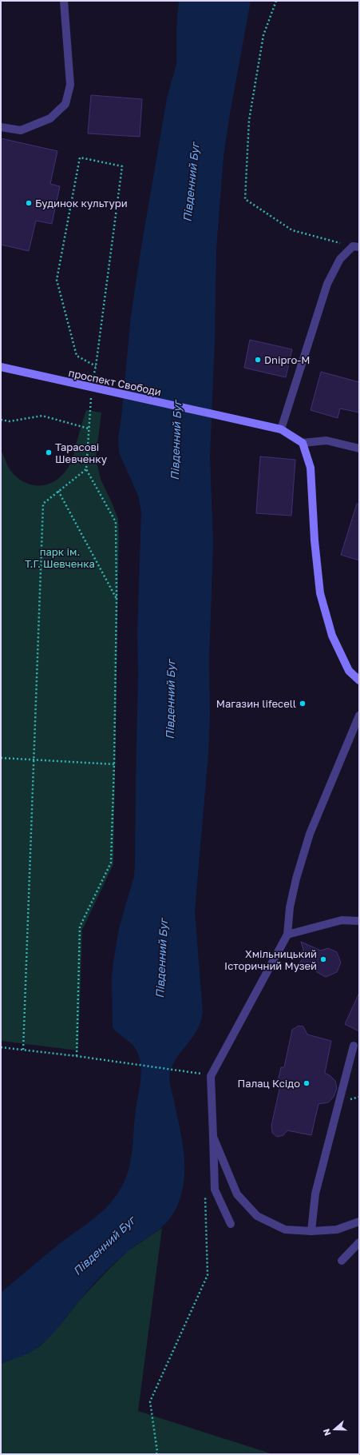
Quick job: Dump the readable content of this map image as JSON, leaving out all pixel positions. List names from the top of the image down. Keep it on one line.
{"streets":{"main road":["проспект Свободи"]},"water":["Південний Буг"],"parks":["парк ім. Т.Г. Шевченка"],"places":["Будинок культури","Dnipro-M","Тарасові Шевченку","Магазин lifecell","Хмільницький Історичний Музей","Палац Ксідо"],"north":"left"}
